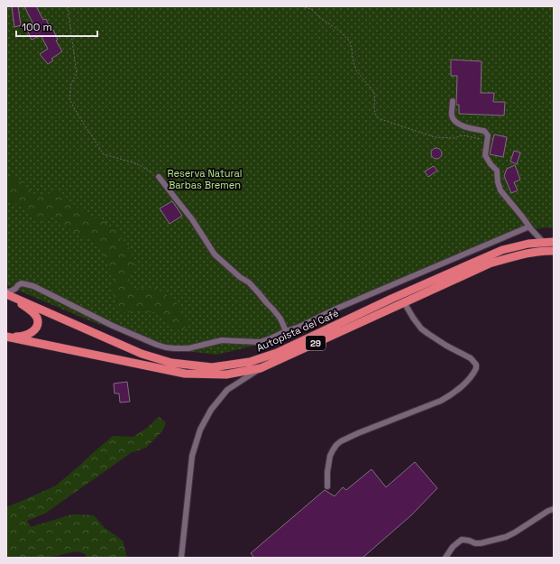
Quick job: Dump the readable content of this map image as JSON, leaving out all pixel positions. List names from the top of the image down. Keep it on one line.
{"streets":{"highway":["Autopista del Café","29"]},"parks":["Reserva Natural Barbas Bremen"],"scale_bar":"100 m"}
